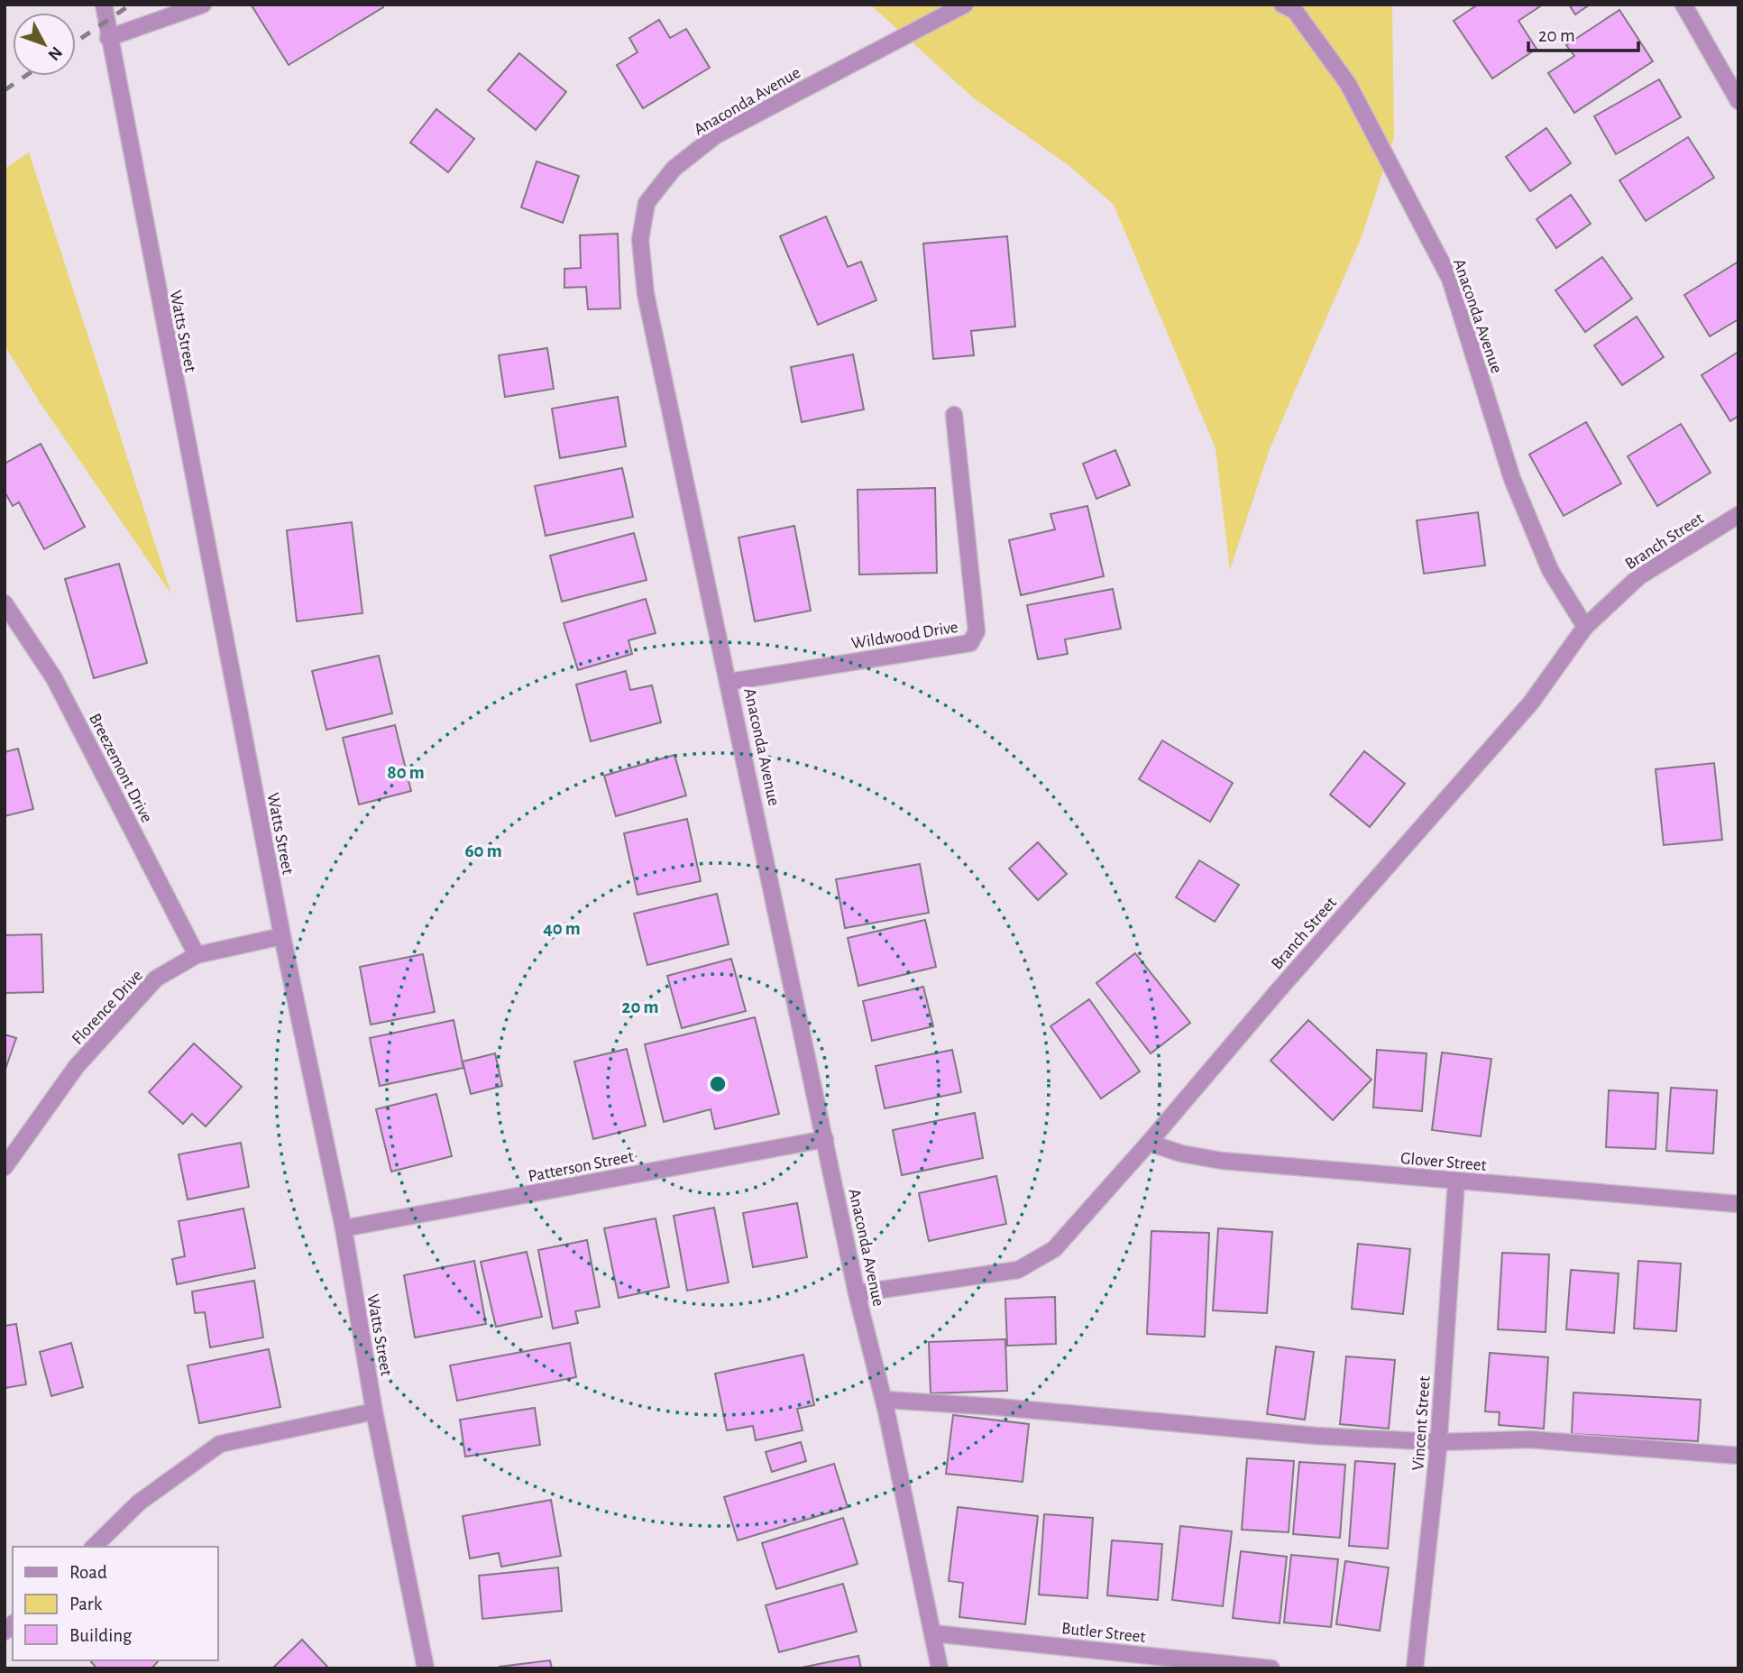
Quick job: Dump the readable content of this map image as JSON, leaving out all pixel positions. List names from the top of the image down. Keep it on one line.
{"streets":{"street":["Anaconda Avenue","Watts Street","Branch Street","Wildwood Drive","Breezemont Drive","Florence Drive","Glover Street","Patterson Street","Vincent Street","Butler Street"]},"crossings":[["Anaconda Avenue","Branch Street"],["Anaconda Avenue","Wildwood Drive"],["Anaconda Avenue","Patterson Street"],["Anaconda Avenue","Butler Street"],["Watts Street","Florence Drive"],["Watts Street","Patterson Street"],["Branch Street","Glover Street"],["Breezemont Drive","Florence Drive"],["Glover Street","Vincent Street"]],"legend":["Road","Park","Building"],"scale_bar":"20 m","north":"bottom right","rings":["80 m","60 m","40 m","20 m"]}
